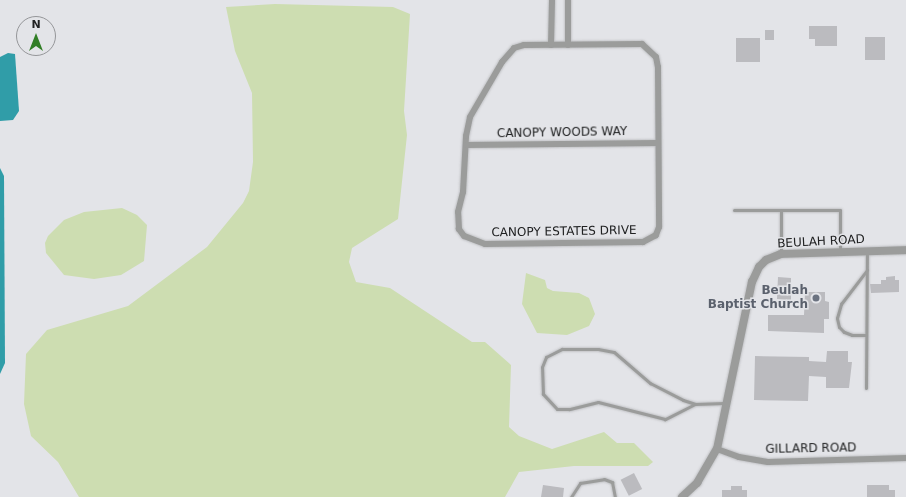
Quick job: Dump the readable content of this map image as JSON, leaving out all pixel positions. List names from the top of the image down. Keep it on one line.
{"streets":{"street":["CANOPY WOODS WAY","CANOPY ESTATES DRIVE","BEULAH ROAD","GILLARD ROAD"]},"crossings":[["CANOPY WOODS WAY","CANOPY ESTATES DRIVE"],["BEULAH ROAD","GILLARD ROAD"]],"places":["Beulah Baptist Church"],"north":"top"}
